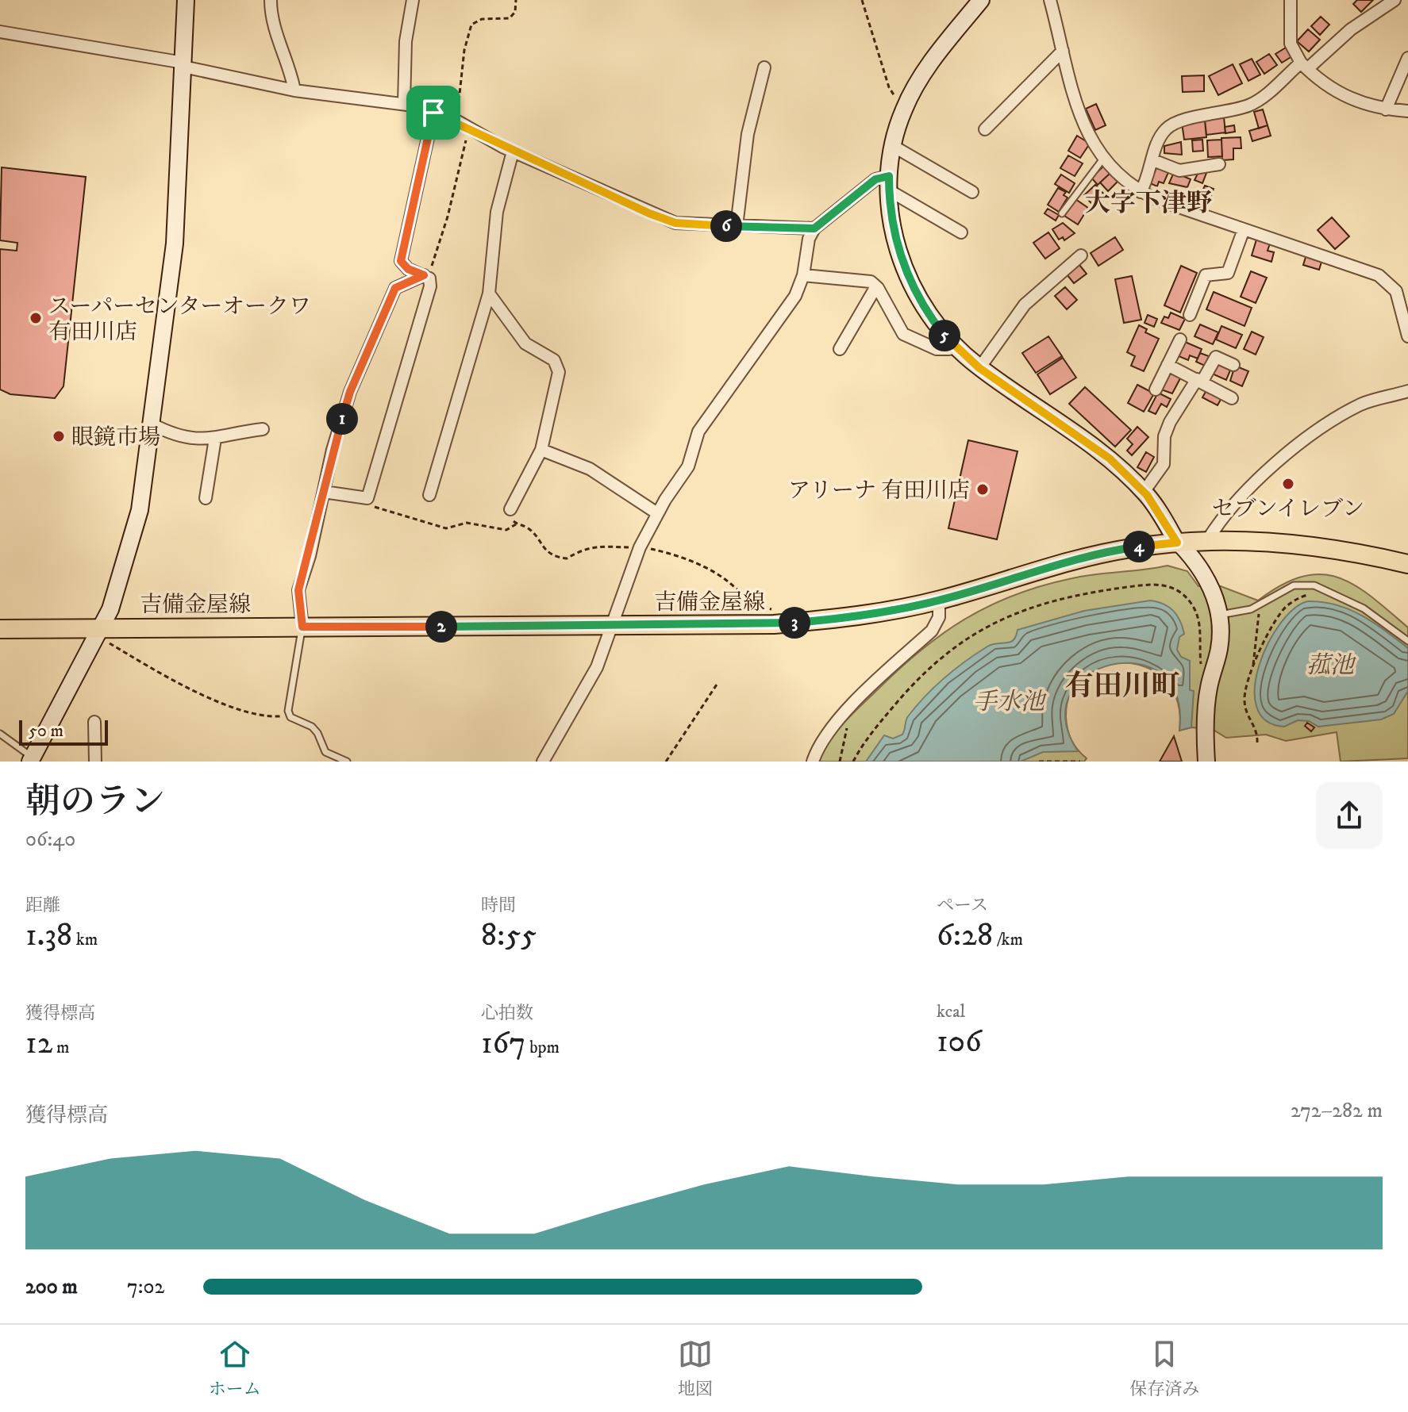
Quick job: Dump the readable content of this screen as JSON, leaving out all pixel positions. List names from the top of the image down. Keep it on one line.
{"streets":{"main road":["吉備金屋線"]},"districts":["大字下津野","有田川町"],"water":["菰池","手水池"],"places":["スーパーセンターオークワ 有田川店","眼鏡市場","セブンイレブン","アリーナ 有田川店"],"scale_bar":"50 m","page":{"pins":["6","5","1","4","3","2"],"scale":"50 m","heading":["朝のラン","06:40"],"stats":[["距離","1.38 km"],["時間","8:55"],["ペース","6:28 /km"],["獲得標高","12 m"],["心拍数","167 bpm"],["kcal","106"]],"chart":["獲得標高","272–282 m"],"list":[{"name":"200 m","note":"7:02"}],"tabs":["ホーム","地図","保存済み"]}}
